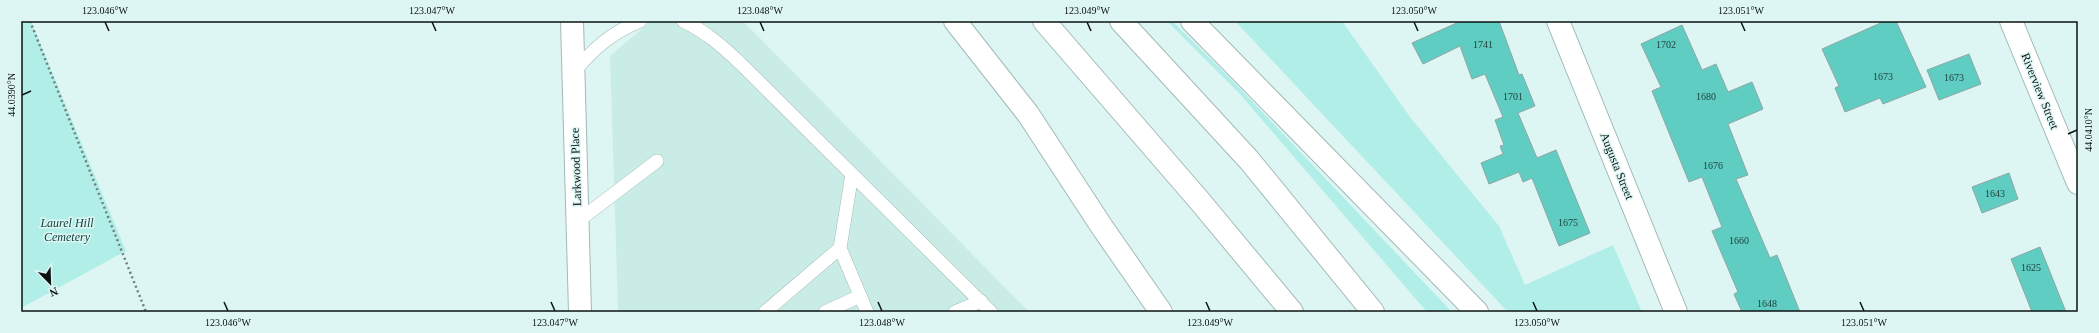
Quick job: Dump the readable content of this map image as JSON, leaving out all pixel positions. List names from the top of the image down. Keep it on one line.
{"streets":{"main road":["Riverview Street","Augusta Street","Larkwood Place"]},"parks":["Laurel Hill Cemetery"],"house_numbers":["1741","1702","1673","1673","1701","1680","1676","1643","1675","1660","1625","1648"],"north":"bottom right","coordinates":["123.046°W","123.047°W","123.048°W","123.049°W","123.050°W","123.051°W","44.0390°N","44.0410°N"]}
